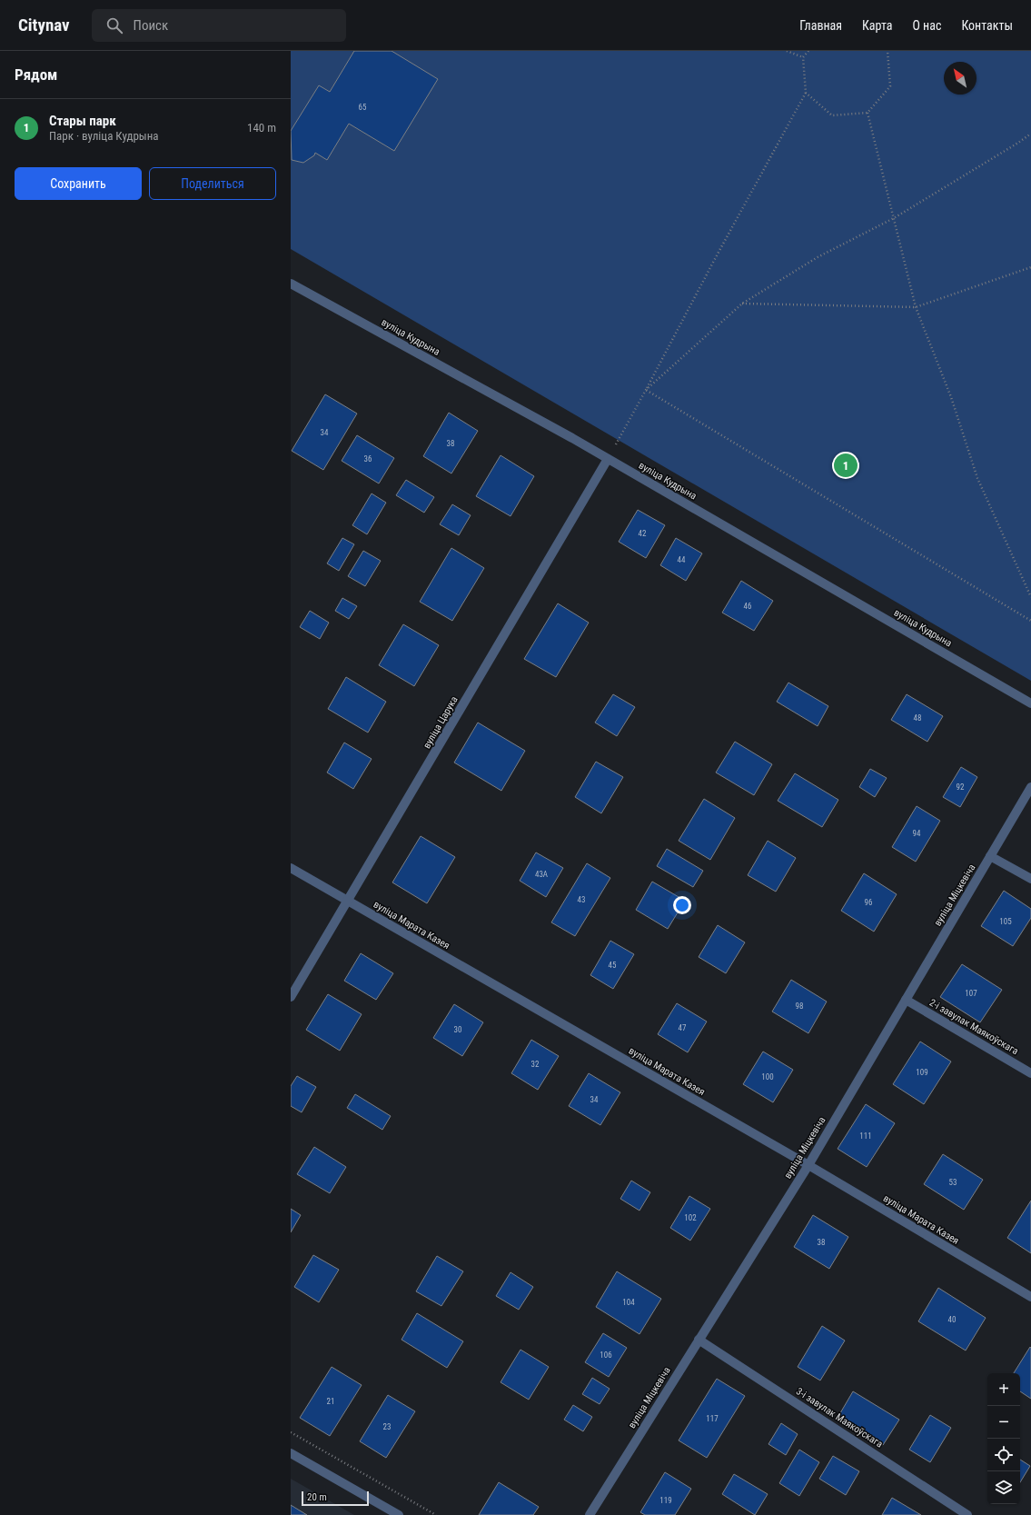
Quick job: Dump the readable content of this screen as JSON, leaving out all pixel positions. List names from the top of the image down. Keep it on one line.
{"streets":{"street":["вуліца Кудрына","вуліца Царука","вуліца Міцкевіча","вуліца Марата Казея","2-і завулак Маякоўскага","3-і завулак Маякоўскага"]},"crossings":[["вуліца Кудрына","вуліца Царука"],["вуліца Царука","вуліца Марата Казея"],["вуліца Міцкевіча","вуліца Марата Казея"],["вуліца Міцкевіча","2-і завулак Маякоўскага"],["вуліца Міцкевіча","3-і завулак Маякоўскага"]],"house_numbers":["65","34","38","36","42","44","46","48","92","94","43А","43","96","105","45","107","98","47","30","32","109","100","34","111","53","102","38","104","40","106","21","117","23","119"],"scale_bar":"20 m","north":"top left","page":{"header":"Citynav","search":"Поиск","nav":["Главная","Карта","О нас","Контакты"],"heading":"Рядом","list":[{"mark":"1","name":"Стары парк","note":"Парк · вуліца Кудрына","value":"140 m"}],"buttons":["Сохранить","Поделиться"],"pins":"1","map_buttons":["+","−"],"scale":"20 m"}}
